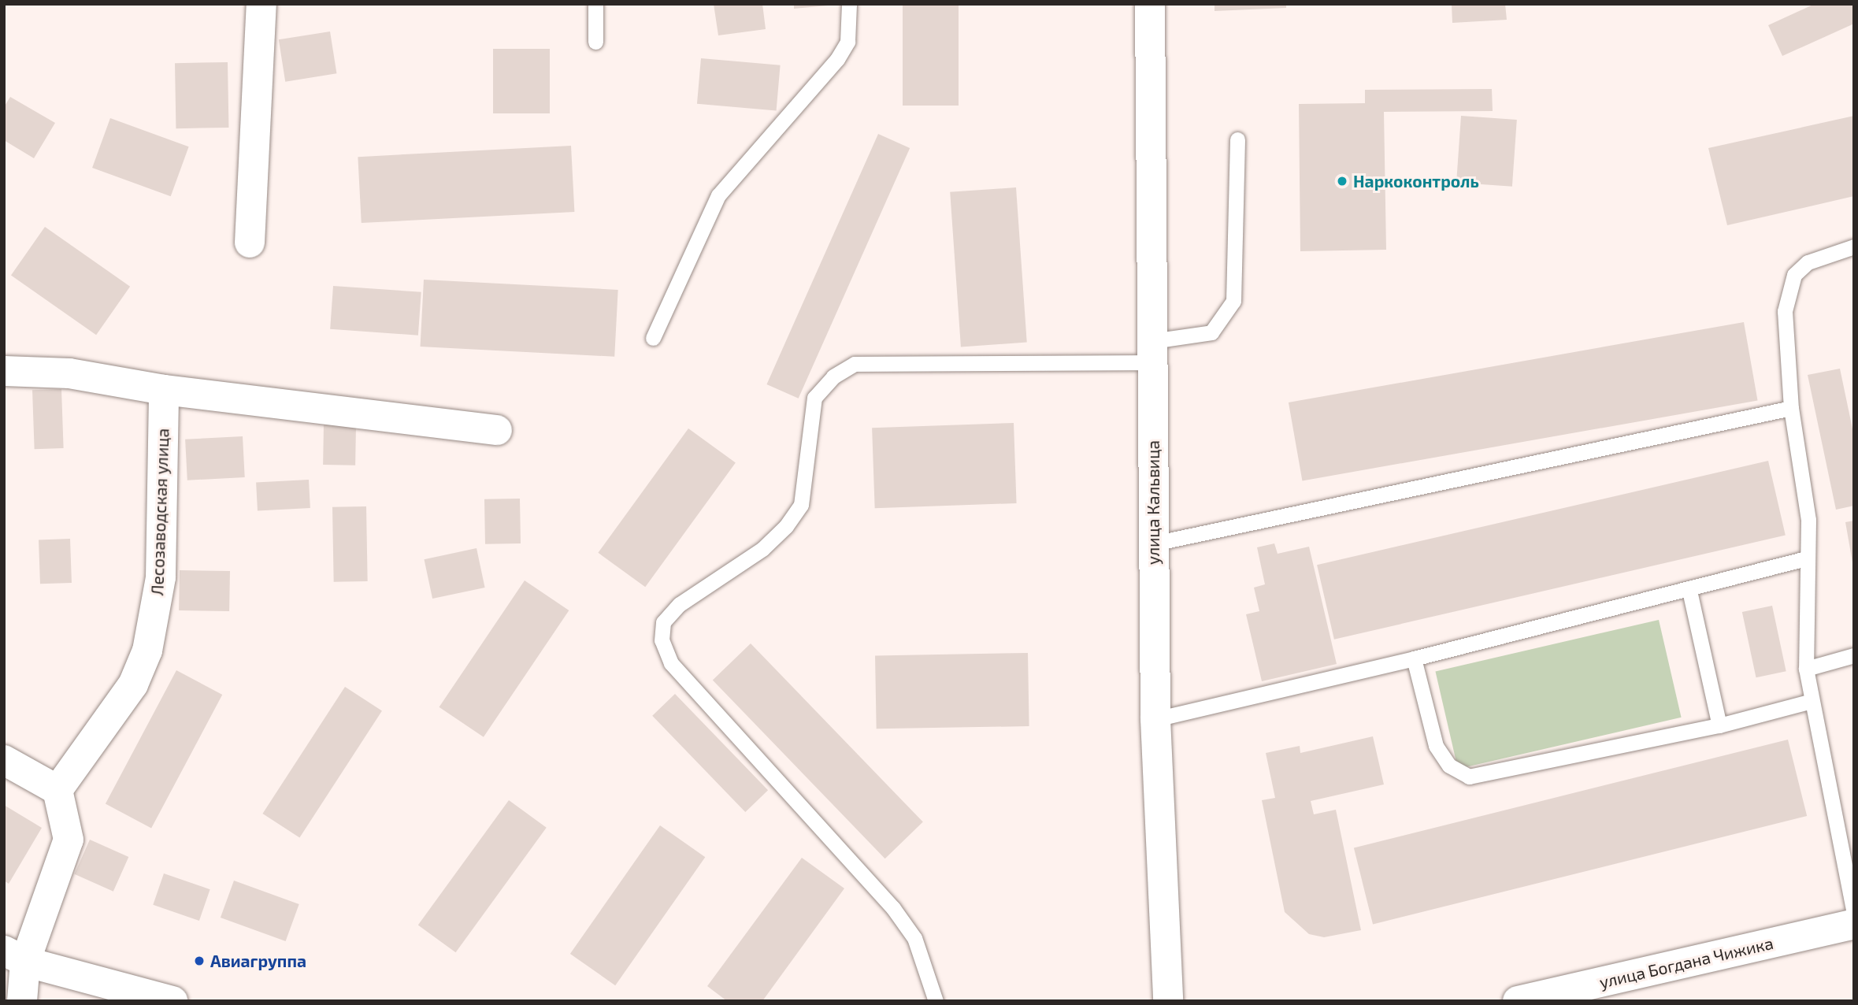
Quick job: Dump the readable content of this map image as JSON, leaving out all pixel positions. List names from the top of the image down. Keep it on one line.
{"streets":{"street":["улица Кальвица","Лесозаводская улица","улица Богдана Чижика"]},"places":["Наркоконтроль","Авиагруппа"]}
